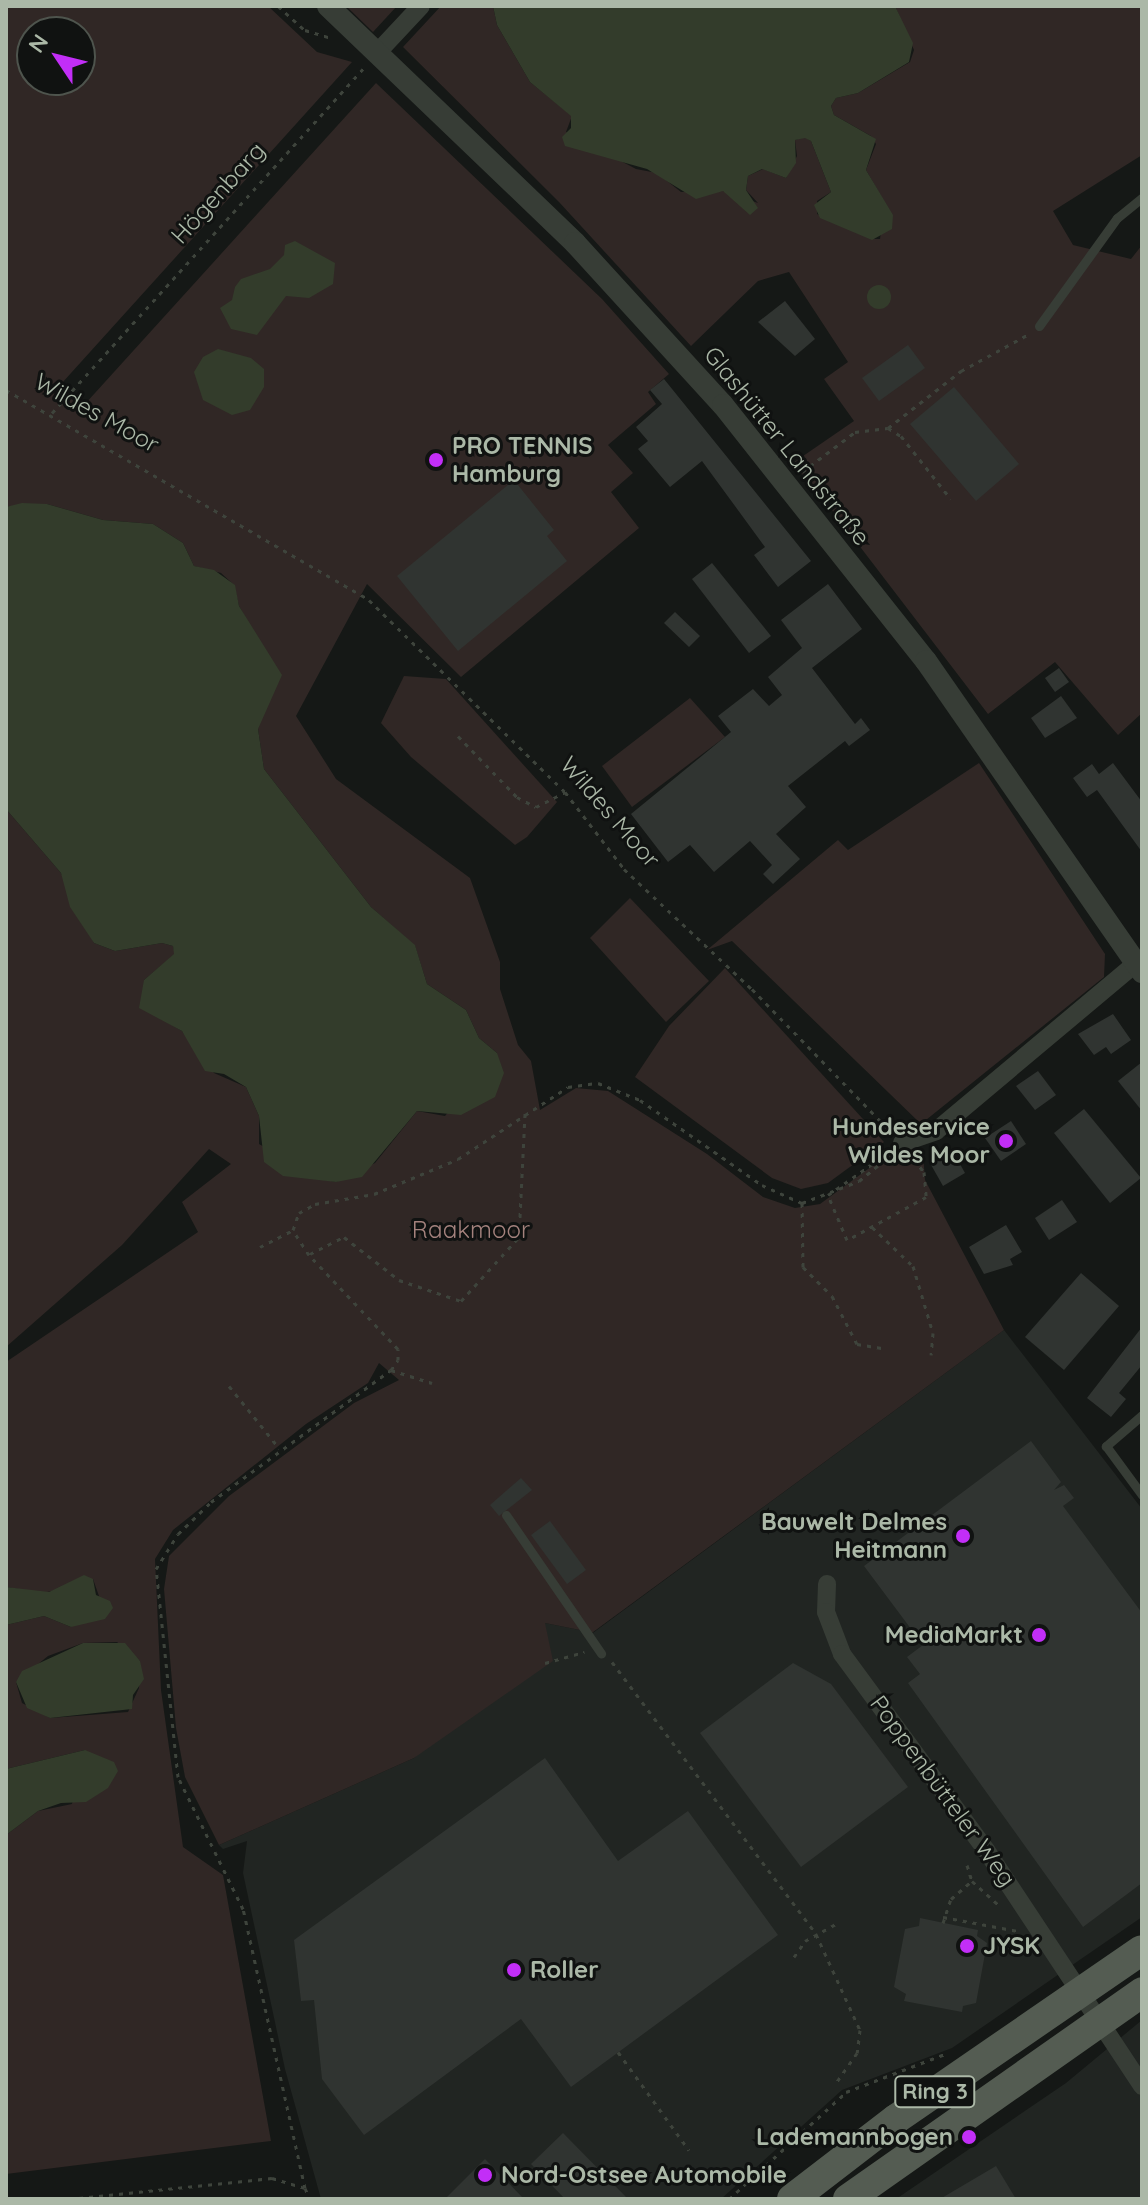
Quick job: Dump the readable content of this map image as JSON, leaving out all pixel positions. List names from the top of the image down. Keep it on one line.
{"streets":{"main road":["Ring 3"],"street":["Glashütter Landstraße","Poppenbütteler Weg"],"path":["Högenbarg","Wildes Moor"]},"crossings":[["Högenbarg","Wildes Moor"],["Högenbarg","Glashütter Landstraße"],["Poppenbütteler Weg","Ring 3"]],"parks":["Raakmoor"],"places":["PRO TENNIS Hamburg","Hundeservice Wildes Moor","Bauwelt Delmes Heitmann","MediaMarkt","JYSK","Roller","Lademannbogen","Nord-Ostsee Automobile"],"north":"top left"}
